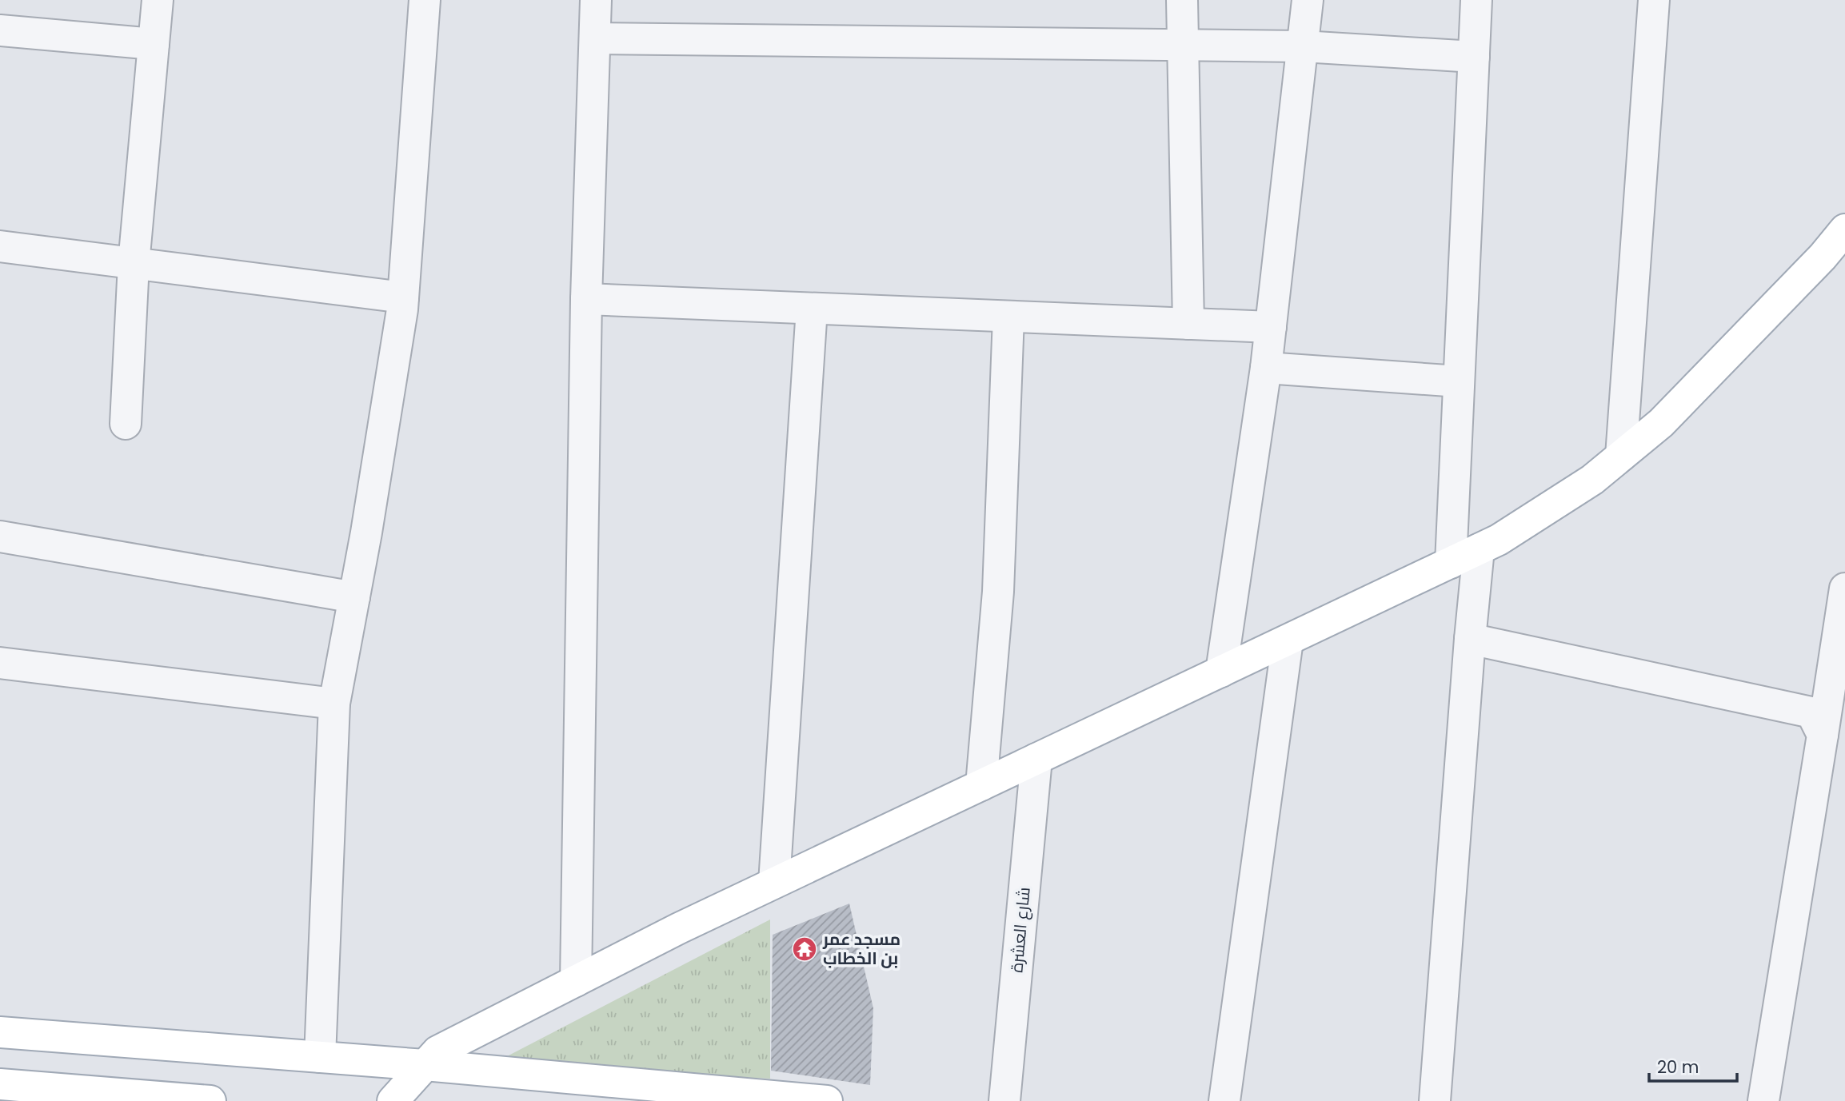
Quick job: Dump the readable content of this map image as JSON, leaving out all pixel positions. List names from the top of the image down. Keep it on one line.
{"streets":{"street":["شارع العشرة"]},"places":{"temple":["مسجد عمر بن الخطاب"]},"scale_bar":"20 m"}
